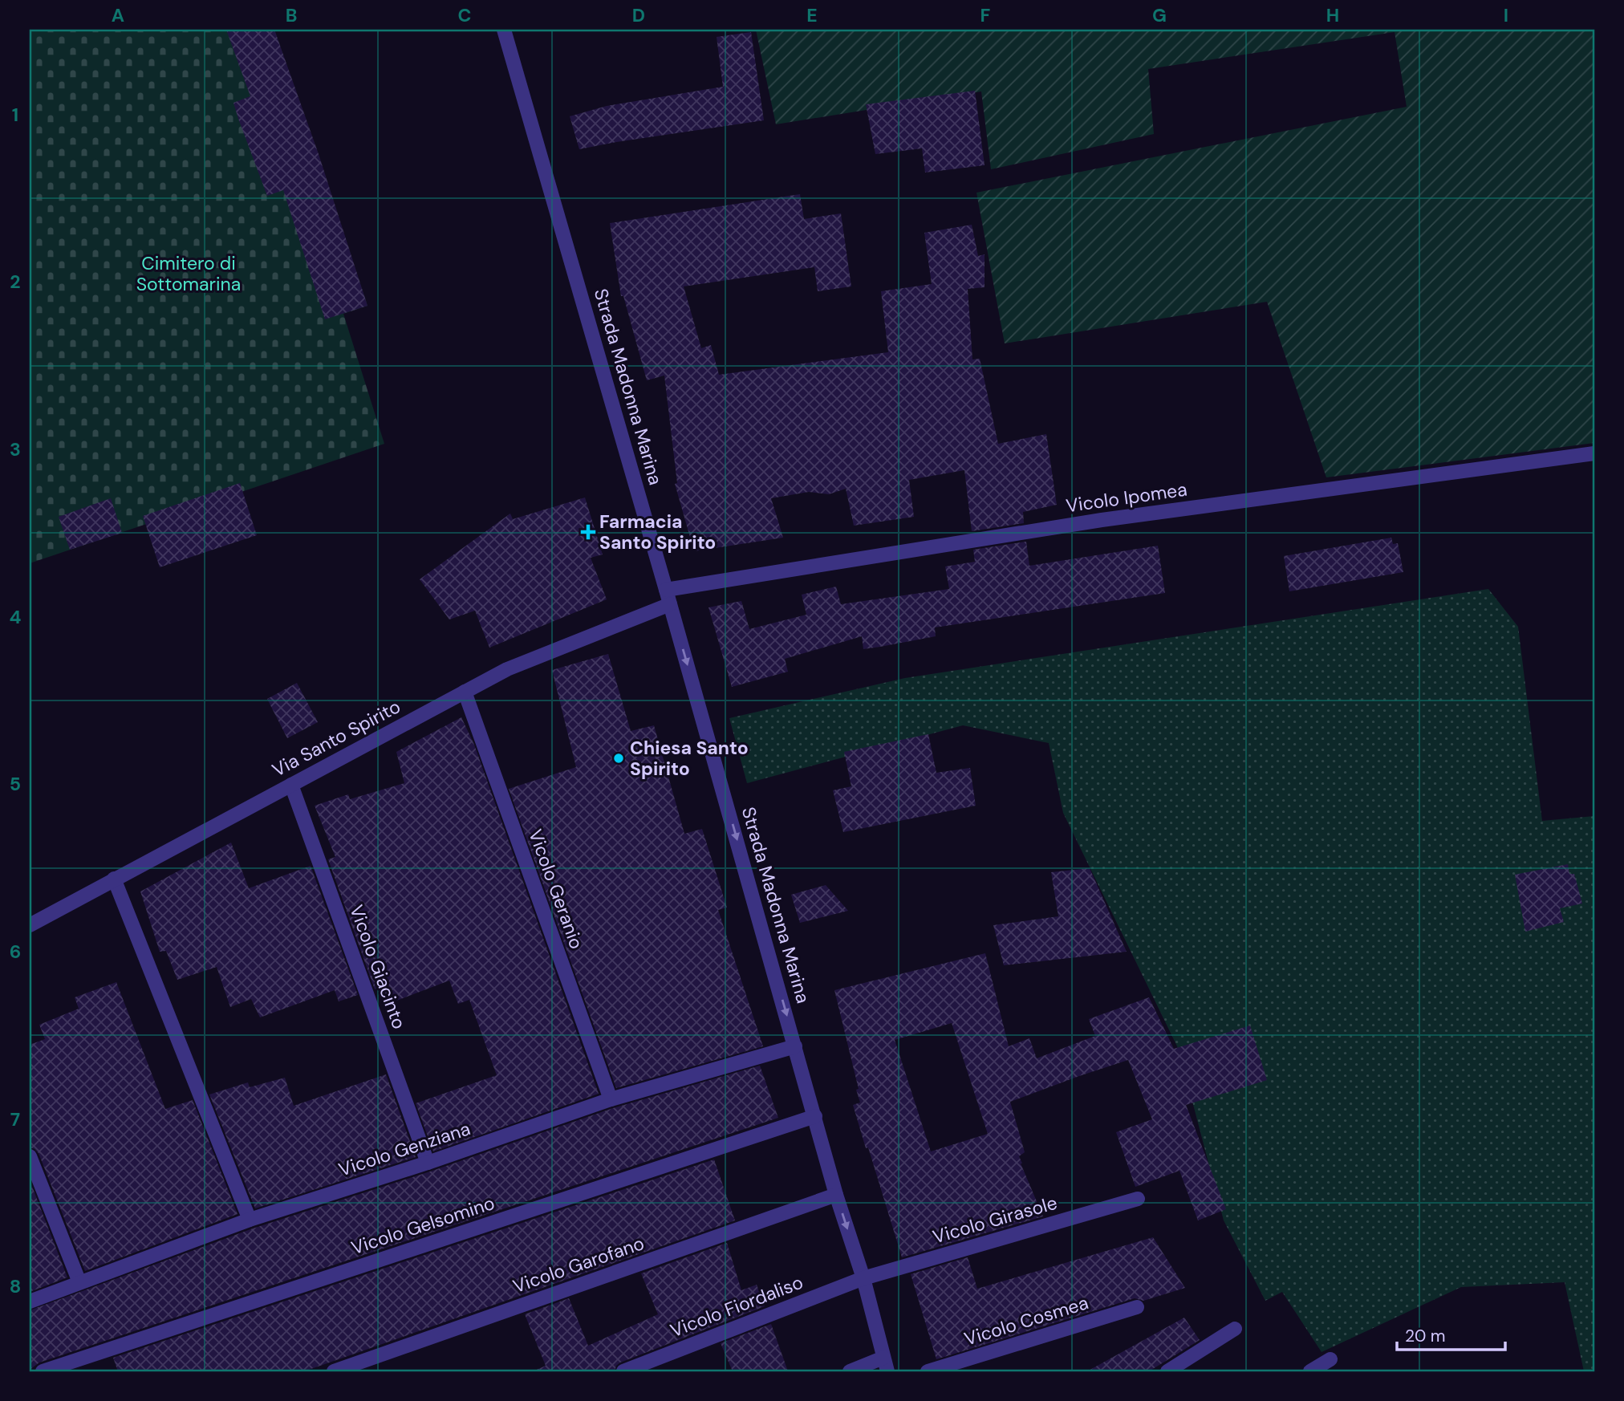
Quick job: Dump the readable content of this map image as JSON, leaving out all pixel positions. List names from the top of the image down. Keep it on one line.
{"streets":{"street":["Strada Madonna Marina","Vicolo Ipomea","Via Santo Spirito","Vicolo Geranio","Vicolo Giacinto","Vicolo Genziana","Vicolo Girasole","Vicolo Gelsomino","Vicolo Garofano","Vicolo Fiordaliso","Vicolo Cosmea"]},"crossings":[["Strada Madonna Marina","Vicolo Ipomea"],["Strada Madonna Marina","Via Santo Spirito"],["Strada Madonna Marina","Vicolo Genziana"],["Strada Madonna Marina","Vicolo Girasole"],["Strada Madonna Marina","Vicolo Gelsomino"],["Strada Madonna Marina","Vicolo Garofano"],["Strada Madonna Marina","Vicolo Fiordaliso"],["Via Santo Spirito","Vicolo Geranio"],["Via Santo Spirito","Vicolo Giacinto"],["Vicolo Geranio","Vicolo Genziana"],["Vicolo Giacinto","Vicolo Genziana"],["Vicolo Girasole","Vicolo Fiordaliso"]],"one_way":["Strada Madonna Marina"],"parks":["Cimitero di Sottomarina"],"places":{"health":["Farmacia Santo Spirito"],"other":["Chiesa Santo Spirito"]},"scale_bar":"20 m","grid":{"columns":["A","B","C","D","E","F","G","H","I"],"rows":["1","2","3","4","5","6","7","8"]}}
